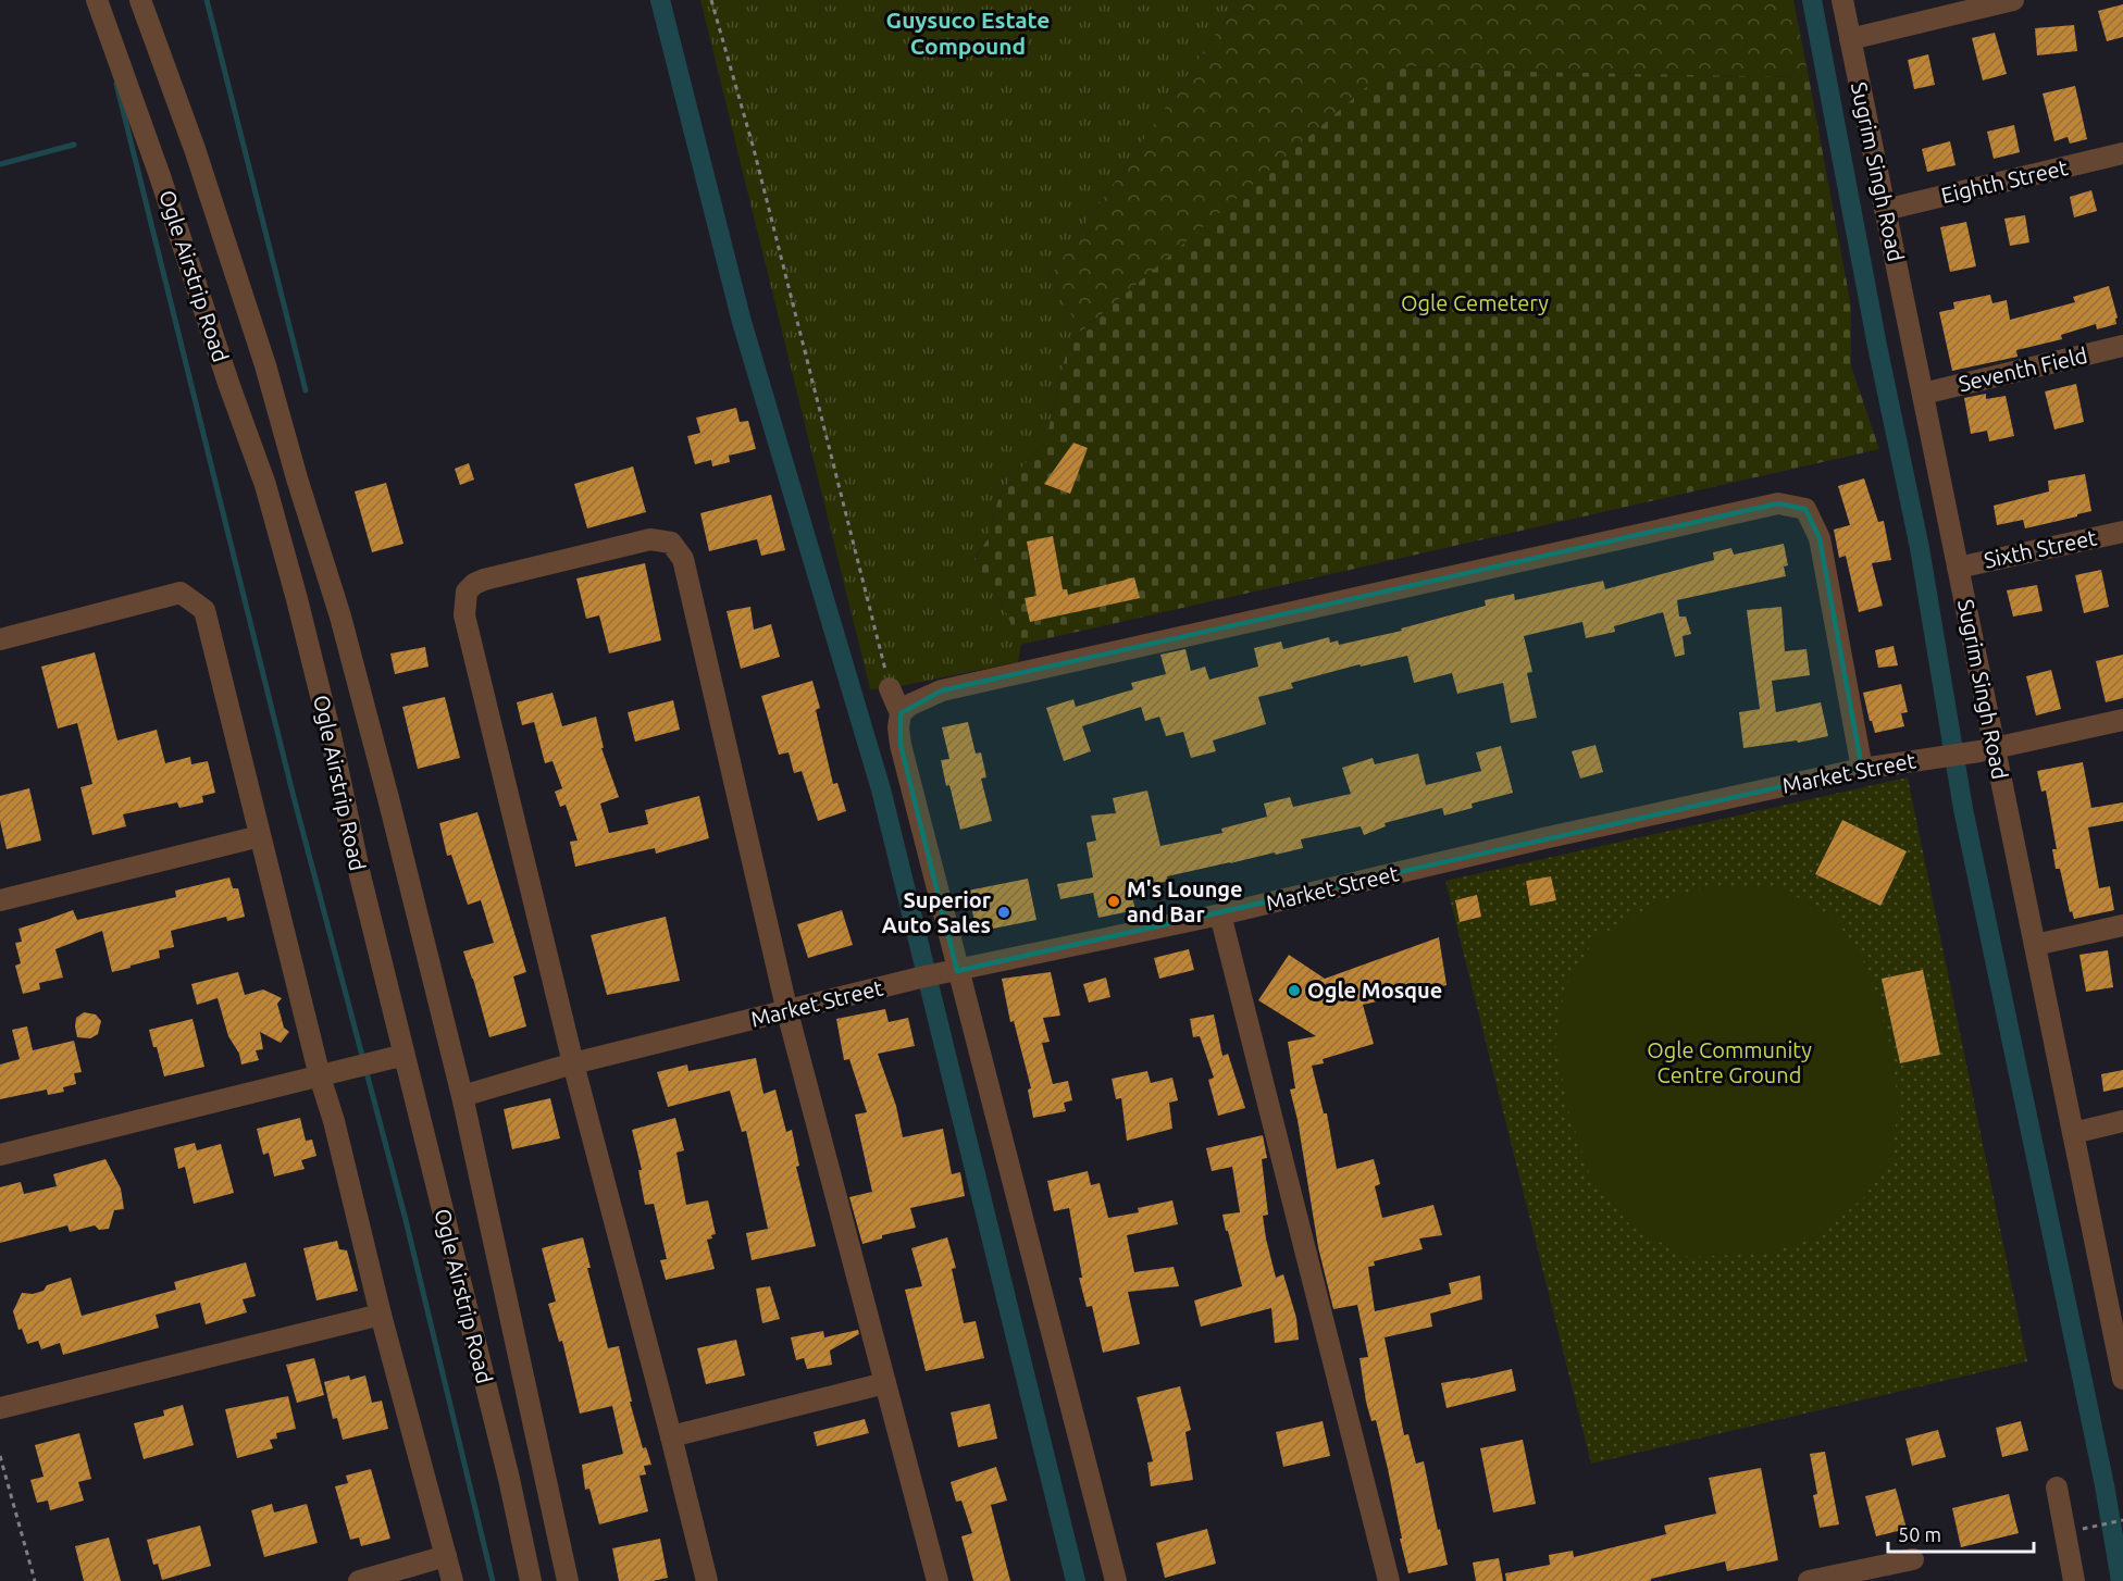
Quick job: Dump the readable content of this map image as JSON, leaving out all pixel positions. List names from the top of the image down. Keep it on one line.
{"streets":{"street":["Sugrim Singh Road","Eighth Street","Ogle Airstrip Road","Seventh Field","Sixth Street","Market Street"]},"crossings":[["Sugrim Singh Road","Eighth Street"],["Sugrim Singh Road","Seventh Field"],["Sugrim Singh Road","Sixth Street"],["Sugrim Singh Road","Market Street"],["Ogle Airstrip Road","Market Street"]],"districts":["Guysuco Estate Compound"],"parks":["Ogle Cemetery","Ogle Community Centre Ground"],"places":["M's Lounge and Bar","Superior Auto Sales","Ogle Mosque"],"scale_bar":"50 m"}
